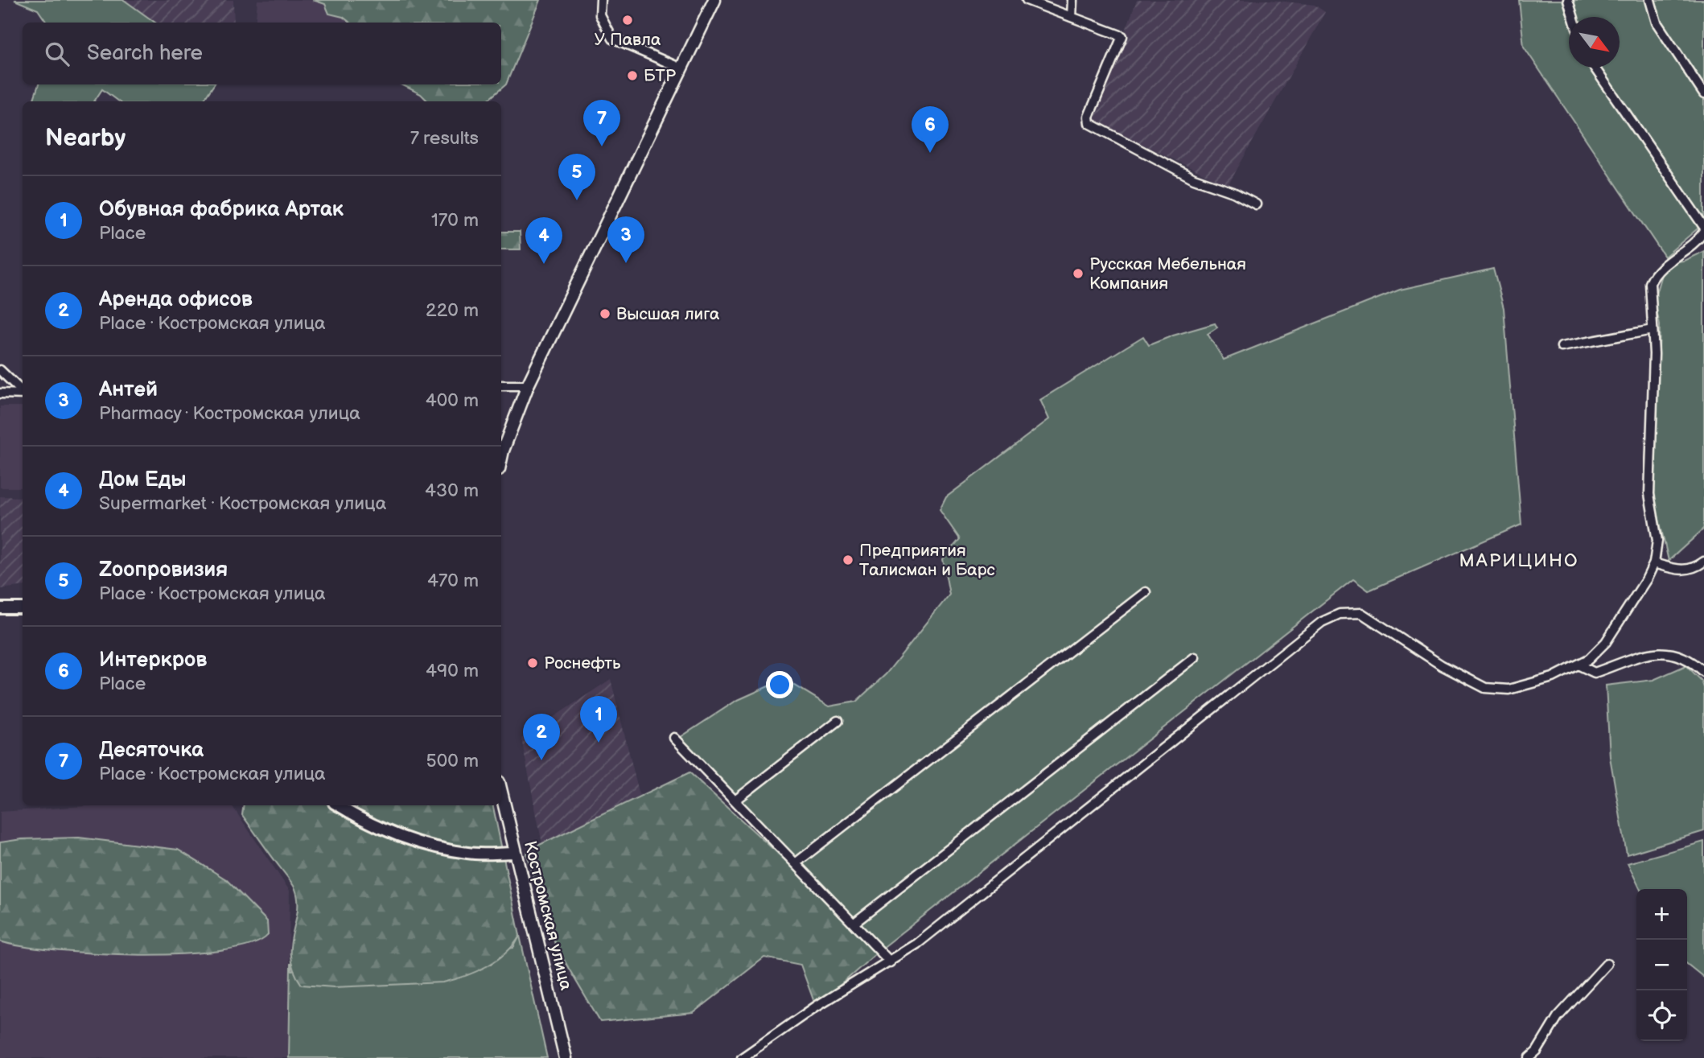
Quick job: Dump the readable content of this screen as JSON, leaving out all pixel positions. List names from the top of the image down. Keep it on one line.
{"streets":{"main road":["Костромская улица"]},"districts":["МАРИЦИНО"],"places":["У Павла","БТР","Русская Мебельная Компания","Высшая лига","Предприятия Талисман и Барс","Роснефть"],"north":"bottom right","page":{"search":"Search here","pins":["7","6","5","3","4","1","2"],"heading":["Nearby","7 results"],"list":[{"mark":"1","name":"Обувная фабрика Артак","note":"Place","value":"170 m"},{"mark":"2","name":"Аренда офисов","note":"Place · Костромская улица","value":"220 m"},{"mark":"3","name":"Антей","note":"Pharmacy · Костромская улица","value":"400 m"},{"mark":"4","name":"Дом Еды","note":"Supermarket · Костромская улица","value":"430 m"},{"mark":"5","name":"Zоопровизия","note":"Place · Костромская улица","value":"470 m"},{"mark":"6","name":"Интеркров","note":"Place","value":"490 m"},{"mark":"7","name":"Десяточка","note":"Place · Костромская улица","value":"500 m"}],"map_buttons":["+","−"]}}
